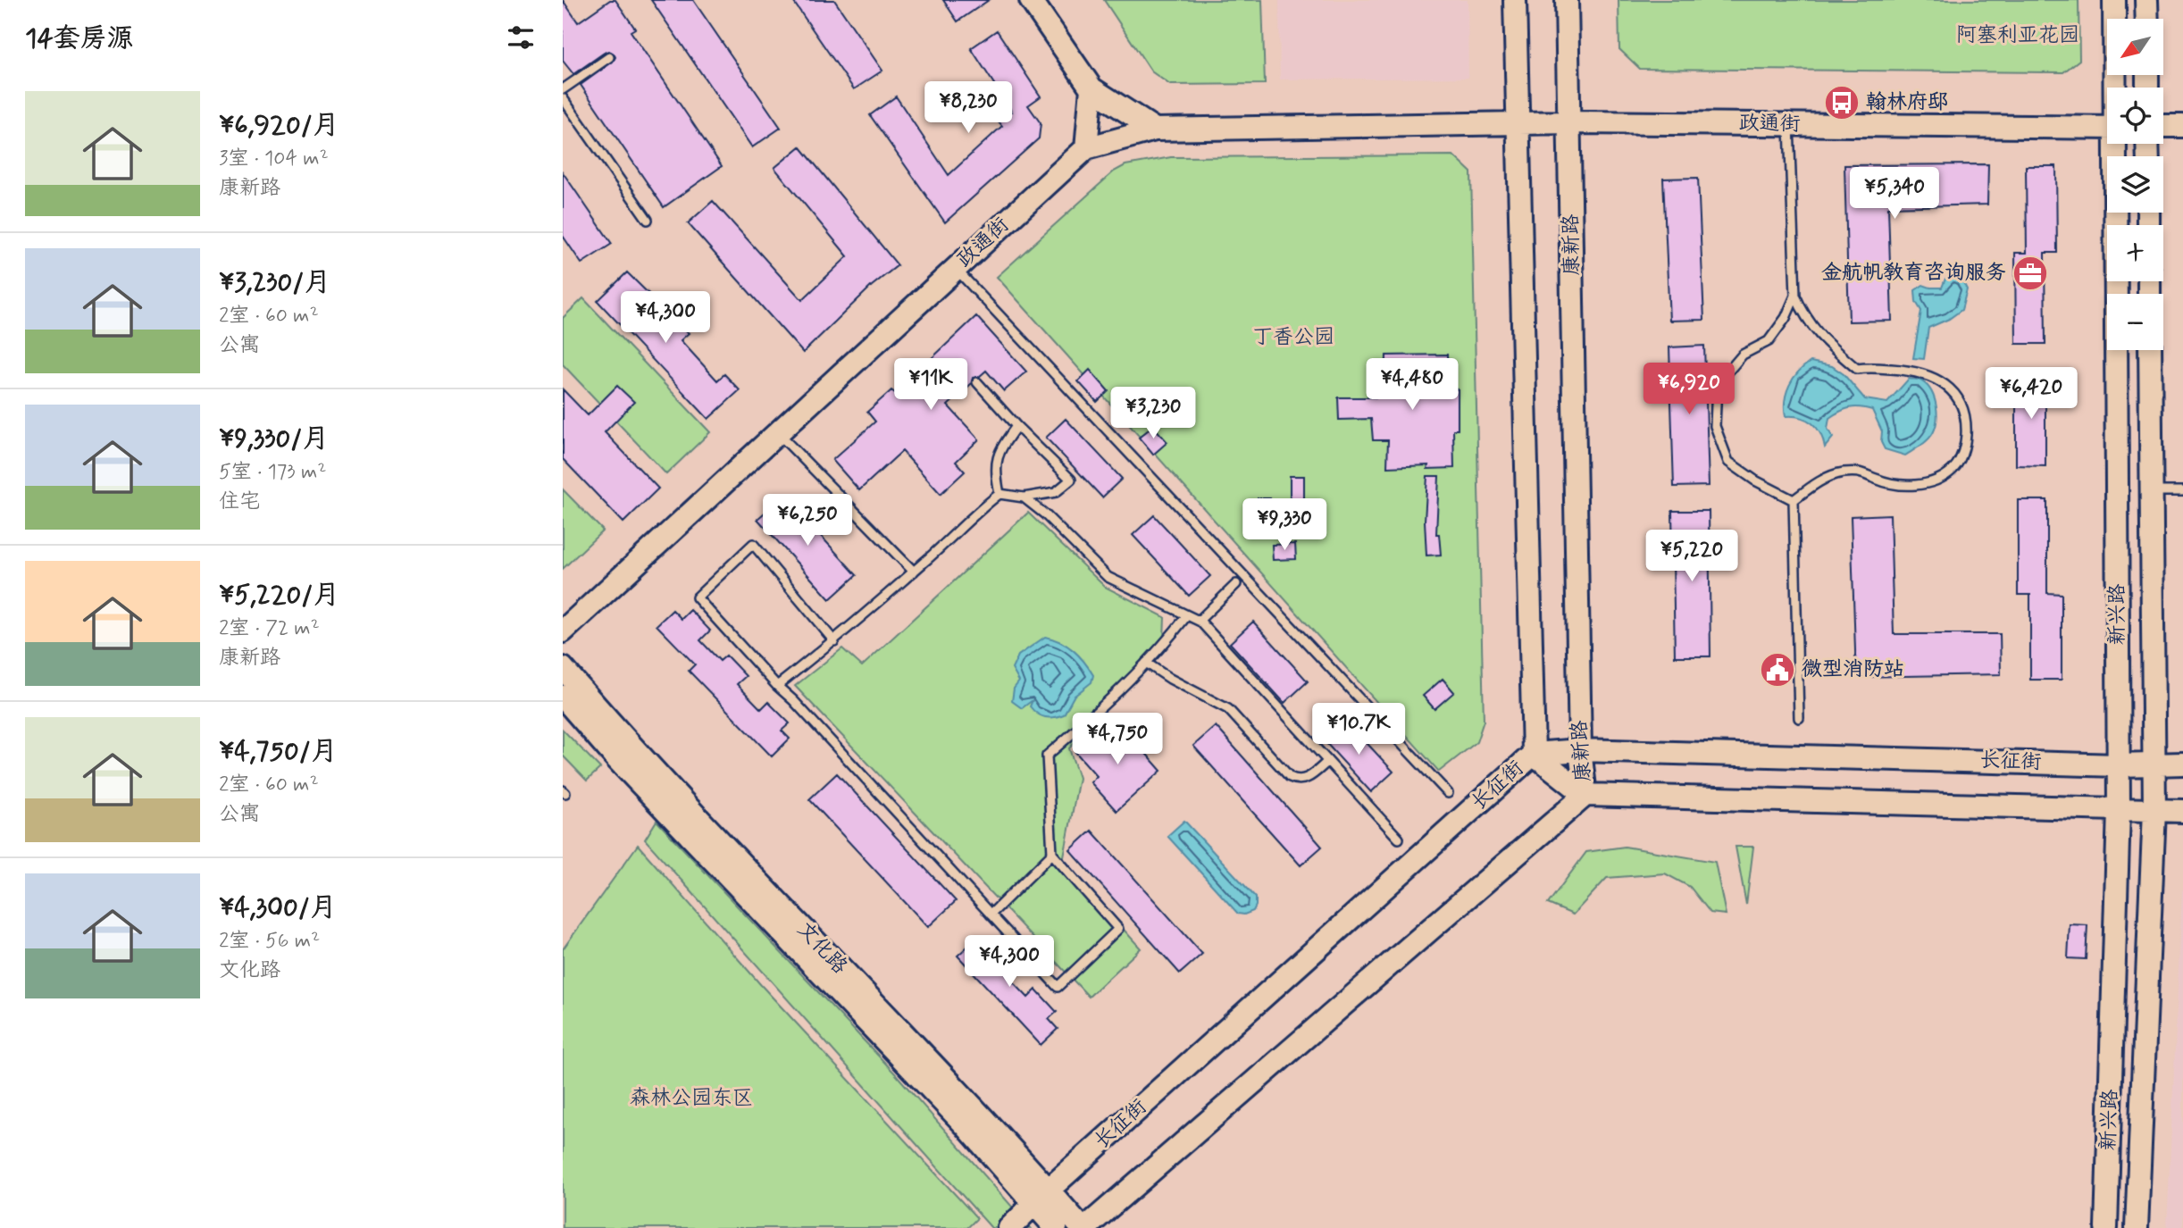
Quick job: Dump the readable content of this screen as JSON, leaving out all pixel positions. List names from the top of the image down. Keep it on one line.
{"streets":{"main road":["政通街","康新路","新兴路","长征街","文化路"]},"crossings":[["政通街","康新路"],["康新路","长征街"],["新兴路","长征街"],["长征街","文化路"]],"parks":["阿塞利亚花园","丁香公园","森林公园东区"],"places":{"bus stop":["翰林府邸"],"office":["金航帆教育咨询服务"],"public building":["微型消防站"]},"north":"bottom left","page":{"heading":"14套房源","map_buttons":["+","−"],"list":[{"name":"¥6,920/月","note":"3室 · 104 m² · 康新路"},{"name":"¥3,230/月","note":"2室 · 60 m² · 公寓"},{"name":"¥9,330/月","note":"5室 · 173 m² · 住宅"},{"name":"¥5,220/月","note":"2室 · 72 m² · 康新路"},{"name":"¥4,750/月","note":"2室 · 60 m² · 公寓"},{"name":"¥4,300/月","note":"2室 · 56 m² · 文化路"}],"price":["¥8,230","¥5,340","¥4,300","¥11K","¥4,480","¥6,920","¥6,420","¥3,230","¥6,250","¥9,330","¥5,220","¥10.7K","¥4,750","¥4,300"]}}
